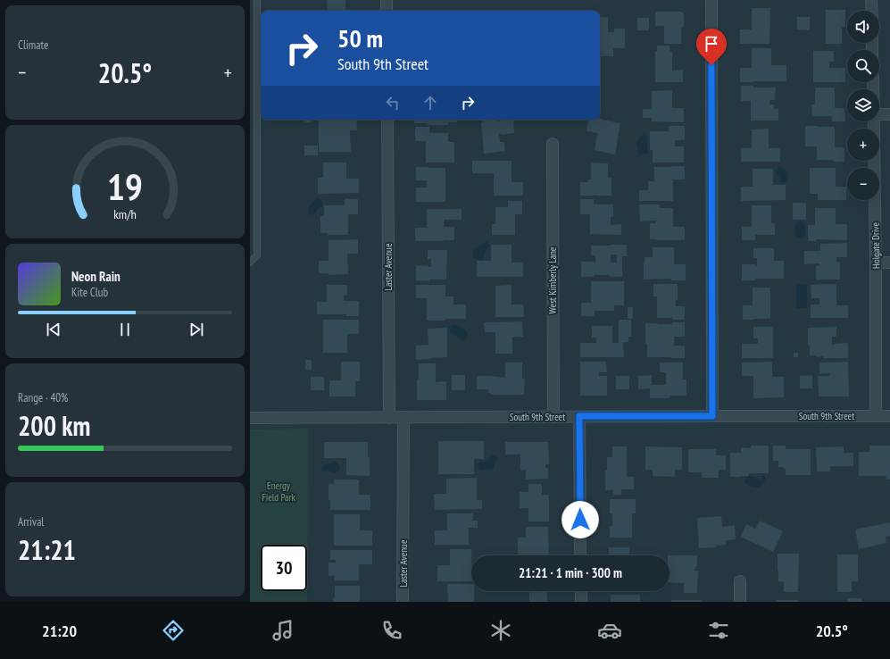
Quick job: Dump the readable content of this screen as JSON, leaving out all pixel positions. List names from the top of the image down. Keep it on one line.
{"streets":{"street":["Holgate Drive","Laster Avenue","West Kimberly Lane","South 9th Street"]},"crossings":[["Holgate Drive","South 9th Street"],["Laster Avenue","South 9th Street"],["West Kimberly Lane","South 9th Street"]],"parks":["Energy Field Park"],"page":{"tile":["Climate",["Range · 40%","200 km"],["Arrival","21:21"]],"map_buttons":["+","−"],"turn":["50 m","South 9th Street"],"heat":["−","20.5°","+"],"song":["Neon Rain","Kite Club"],"limit":"30","trip":"21:21 · 1 min · 300 m","tabs":["21:20","20.5°"],"gauge":["19","km/h"]}}
